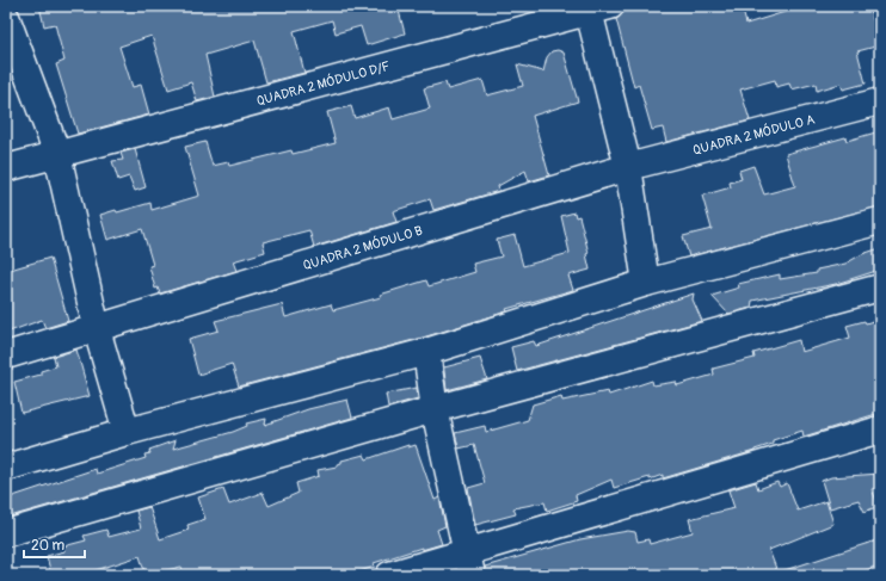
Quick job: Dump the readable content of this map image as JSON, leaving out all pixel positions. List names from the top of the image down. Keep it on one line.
{"streets":{"street":["QUADRA 2 MÓDULO D/F","QUADRA 2 MÓDULO A","QUADRA 2 MÓDULO B"]},"crossings":[["QUADRA 2 MÓDULO A","QUADRA 2 MÓDULO B"]],"scale_bar":"20 m"}
